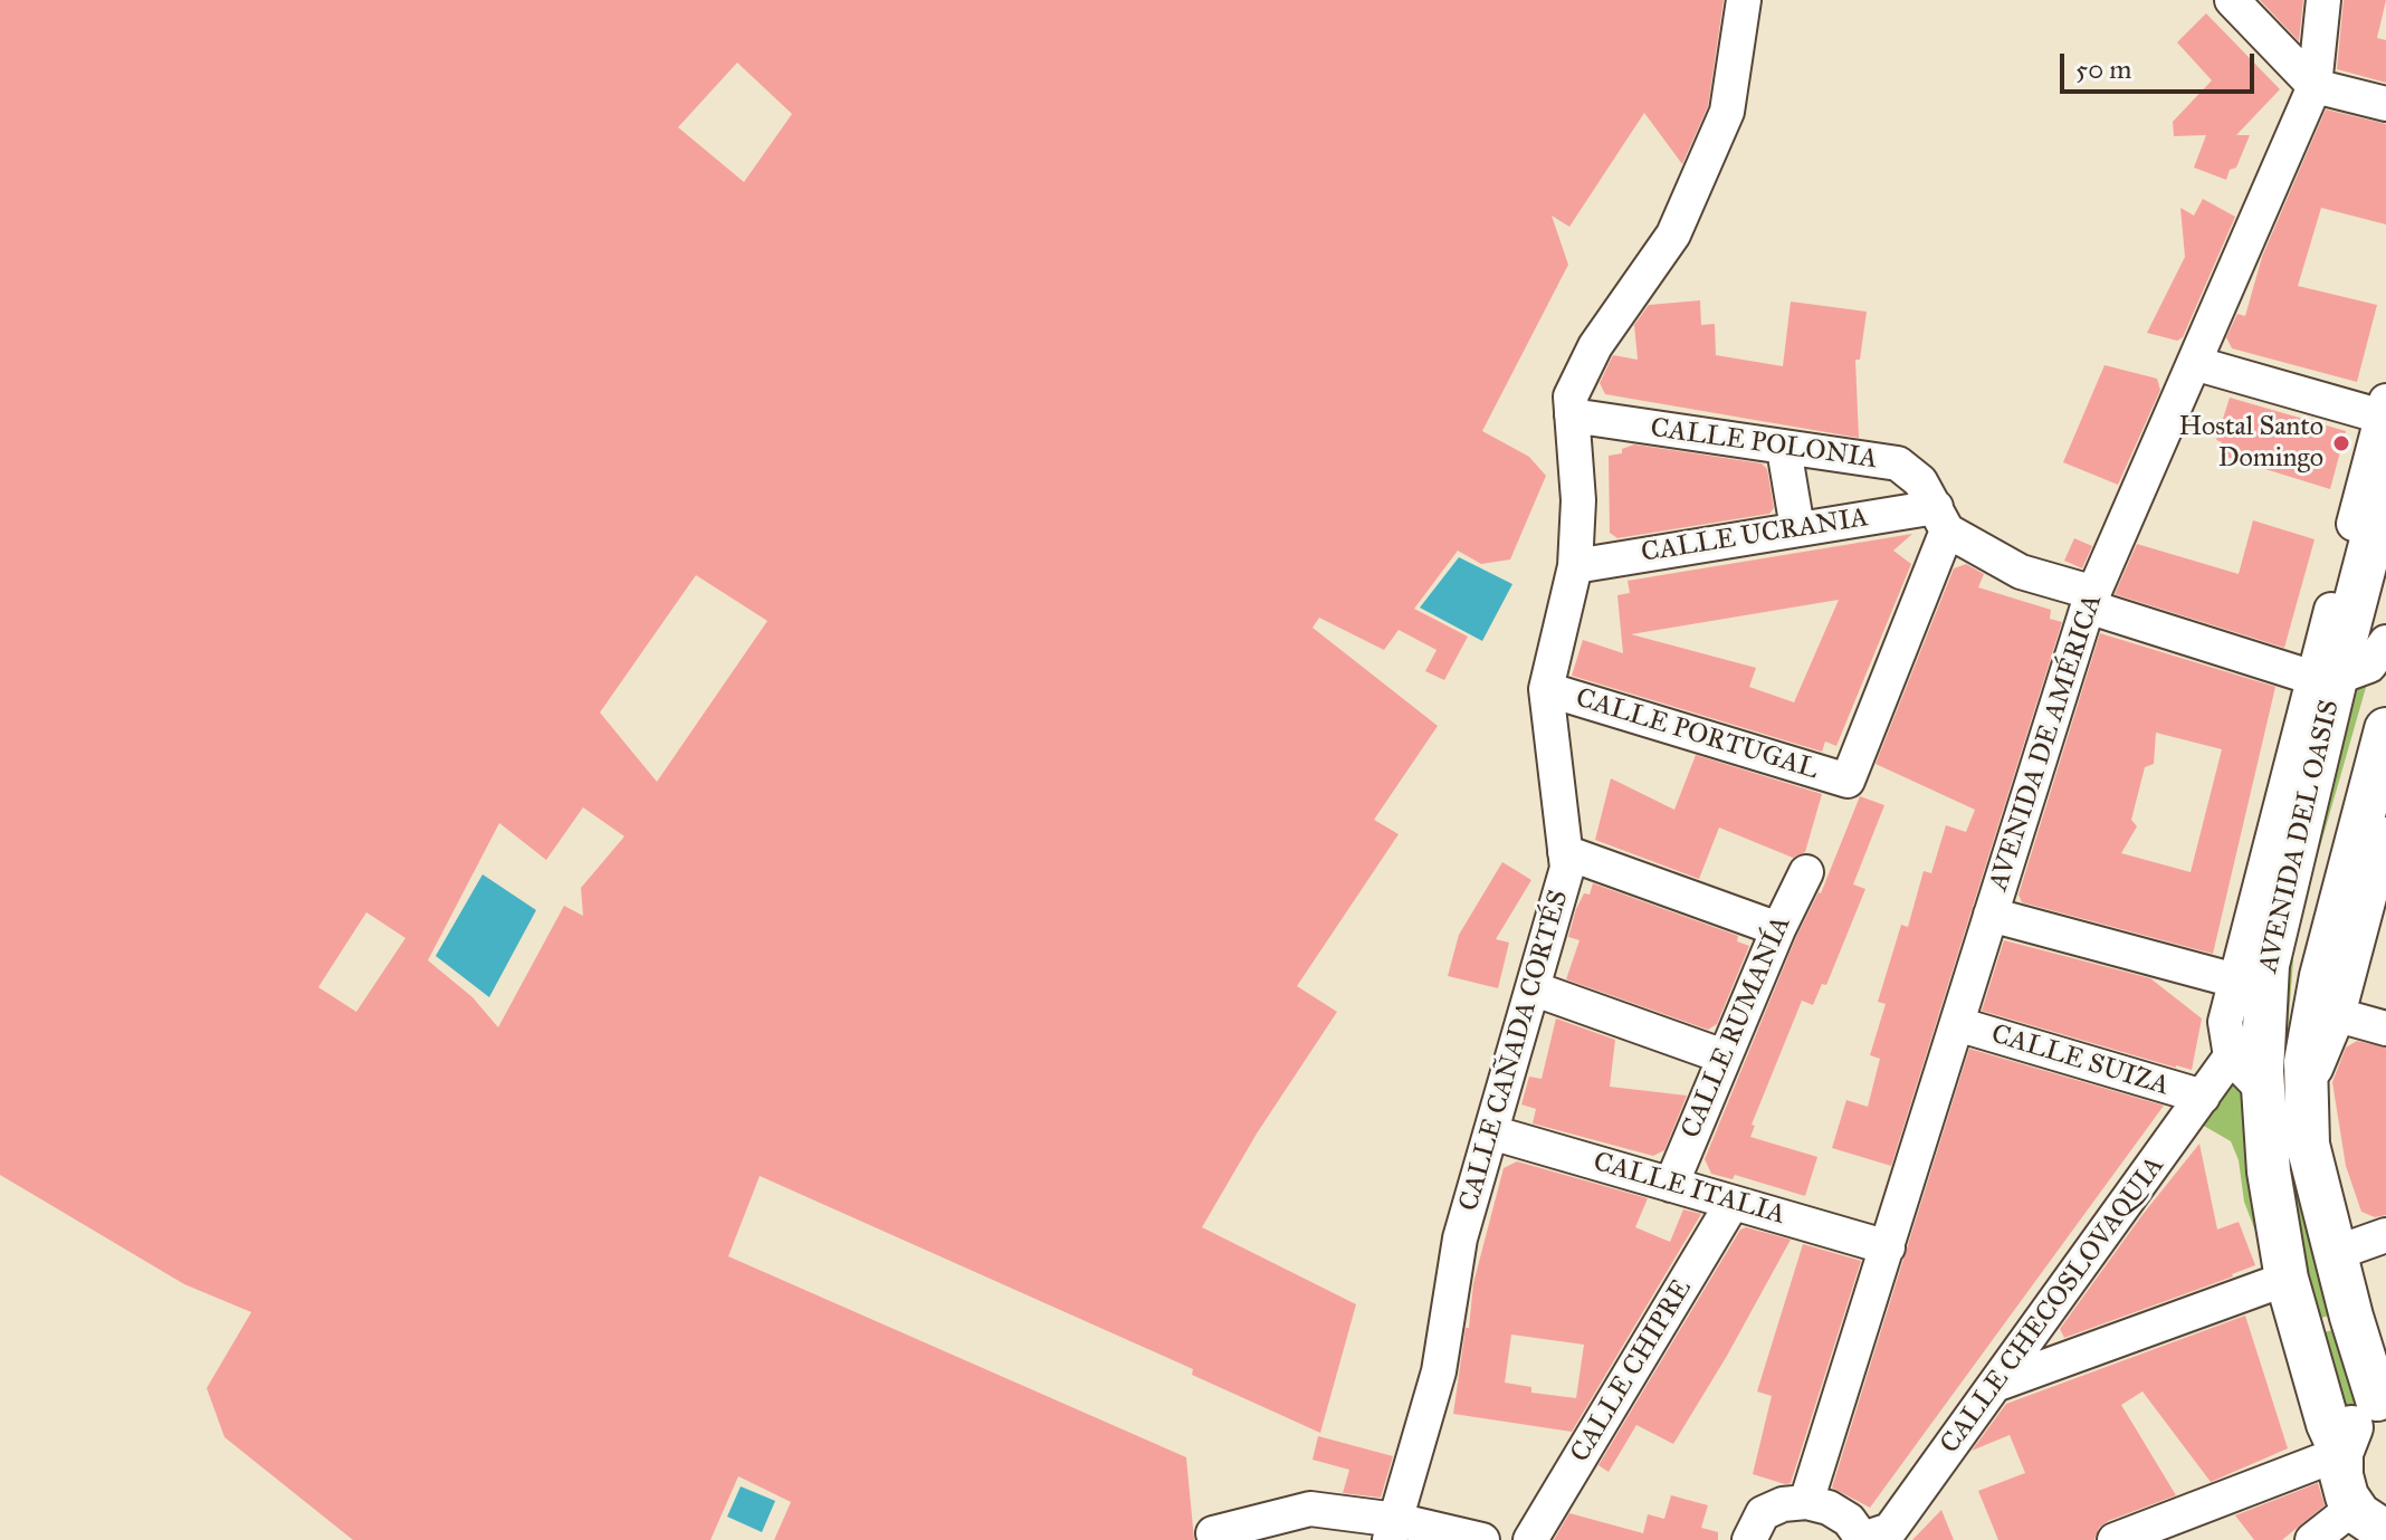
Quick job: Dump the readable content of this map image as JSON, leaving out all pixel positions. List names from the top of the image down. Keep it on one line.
{"streets":{"main road":["AVENIDA DEL OASIS"],"street":["CALLE POLONIA","CALLE UCRANIA","CALLE PORTUGAL","AVENIDA DE AMÉRICA","CALLE RUMANÍA","CALLE CAÑADA CORTÉS","CALLE SUIZA","CALLE ITALIA","CALLE CHECOSLOVAQUIA","CALLE CHIPRE"]},"crossings":[["CALLE POLONIA","CALLE UCRANIA"],["CALLE POLONIA","CALLE PORTUGAL"],["CALLE POLONIA","CALLE CAÑADA CORTÉS"],["CALLE UCRANIA","CALLE PORTUGAL"],["CALLE UCRANIA","CALLE CAÑADA CORTÉS"],["CALLE PORTUGAL","CALLE CAÑADA CORTÉS"],["AVENIDA DE AMÉRICA","CALLE SUIZA"],["AVENIDA DE AMÉRICA","CALLE ITALIA"],["CALLE RUMANÍA","CALLE ITALIA"],["CALLE CAÑADA CORTÉS","CALLE ITALIA"],["CALLE SUIZA","CALLE CHECOSLOVAQUIA"],["CALLE ITALIA","CALLE CHIPRE"]],"places":["Hostal Santo Domingo"],"scale_bar":"50 m"}
